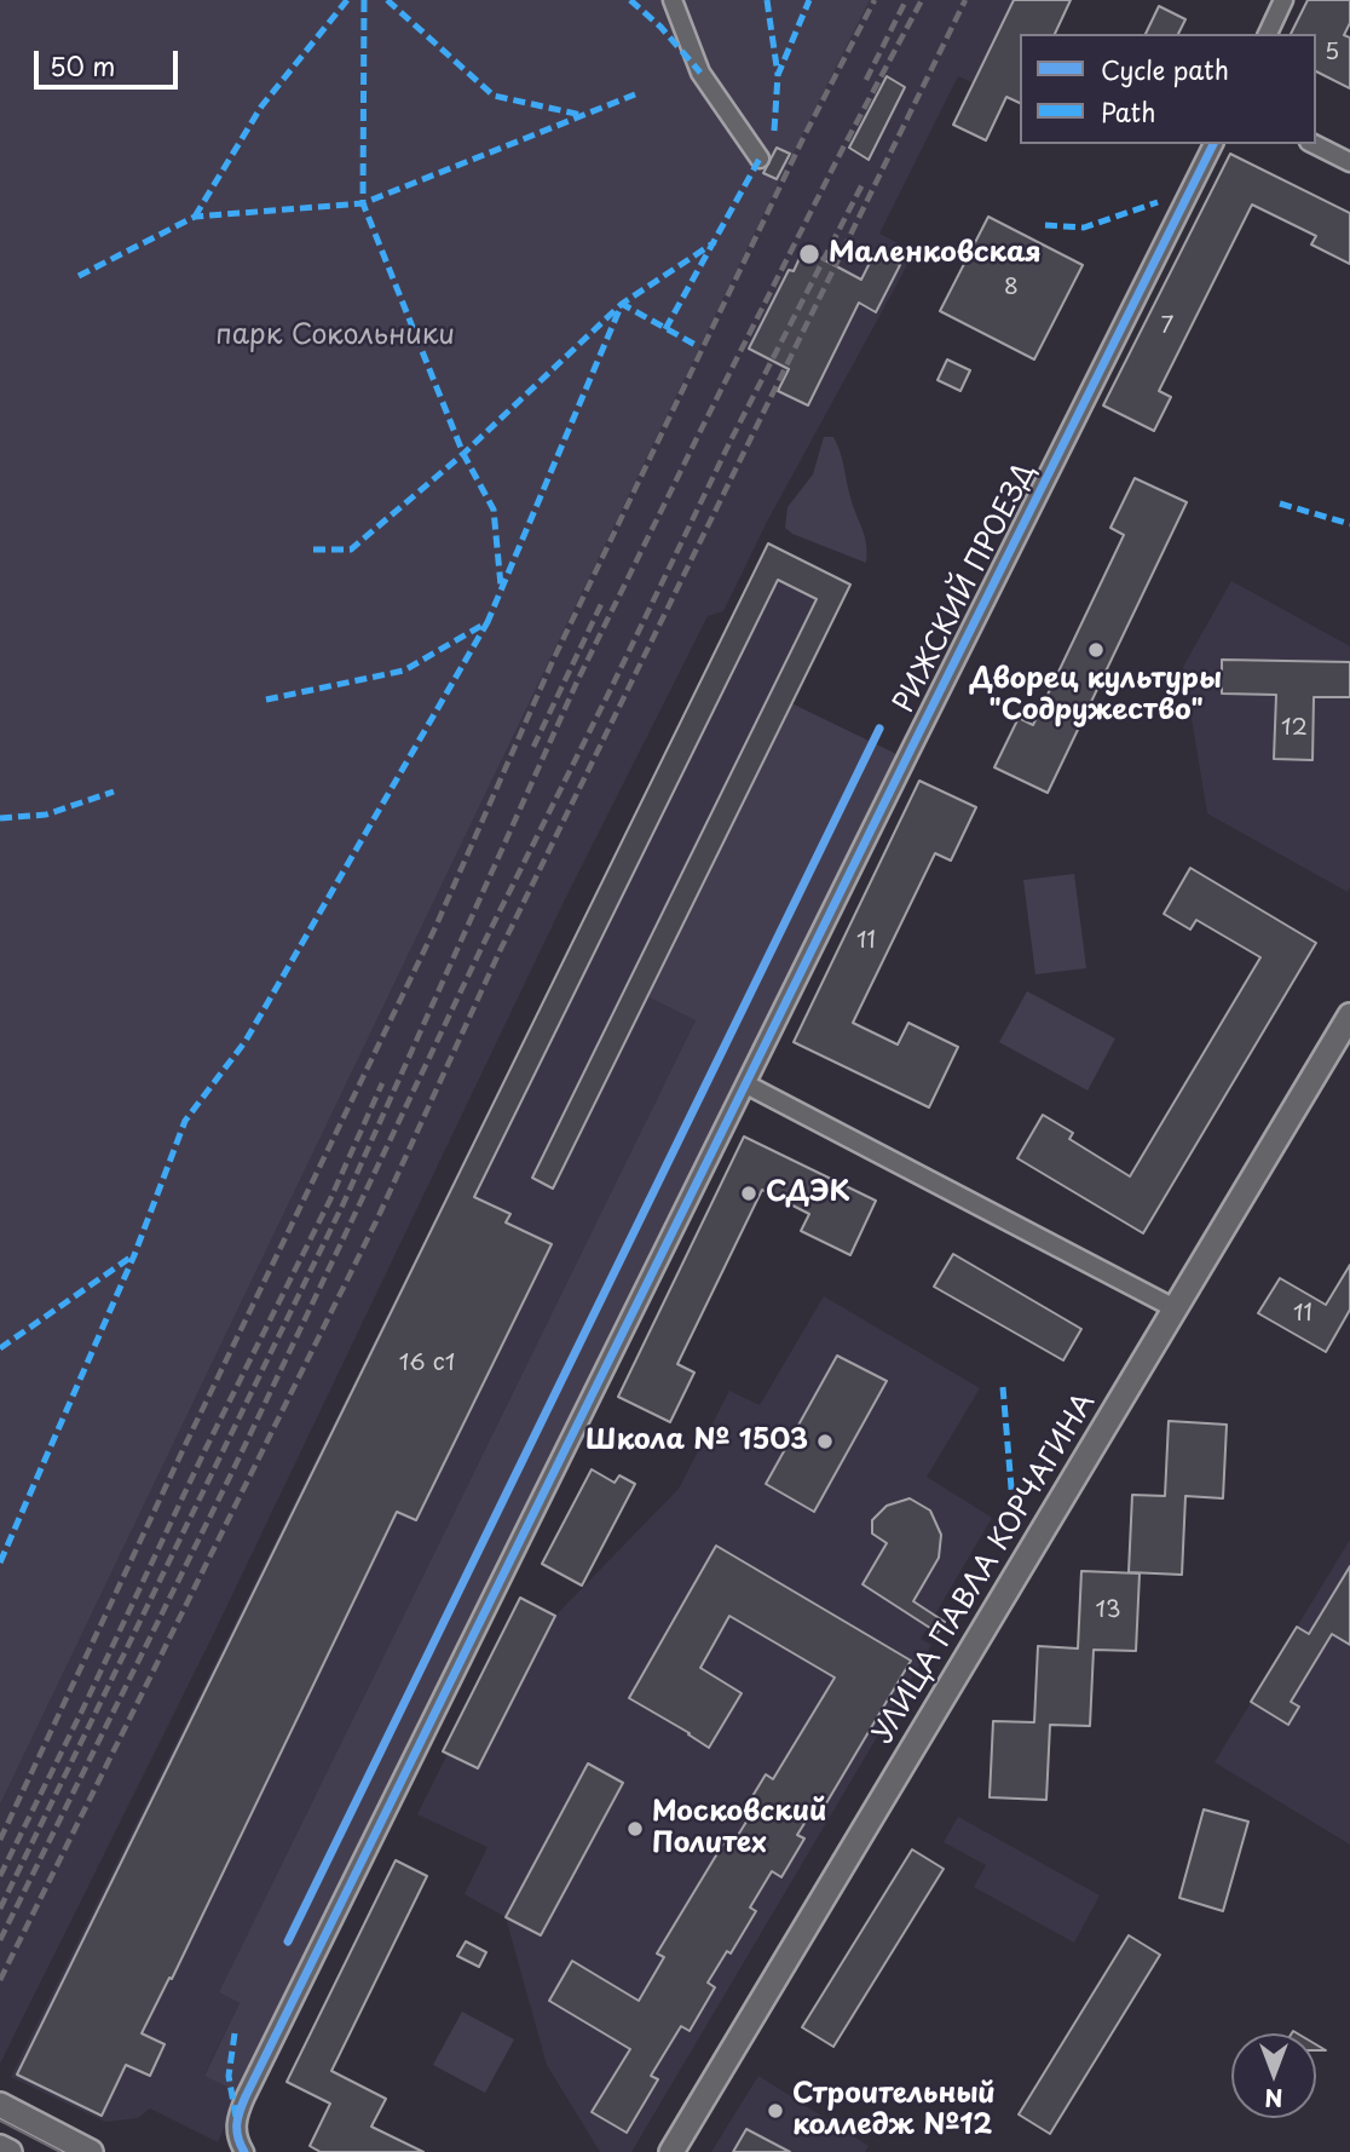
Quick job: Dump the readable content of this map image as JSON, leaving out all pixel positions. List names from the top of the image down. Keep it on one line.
{"streets":{"street":["РИЖСКИЙ ПРОЕЗД","УЛИЦА ПАВЛА КОРЧАГИНА"]},"parks":["парк Сокольники"],"places":["Маленковская","Дворец культуры \"Содружество\"","СДЭК","Школа № 1503","Московский Политех","Строительный колледж №12"],"house_numbers":["5","8","7","12","11","11","16 с1","13"],"legend":["Cycle path","Path"],"scale_bar":"50 m","north":"bottom"}
